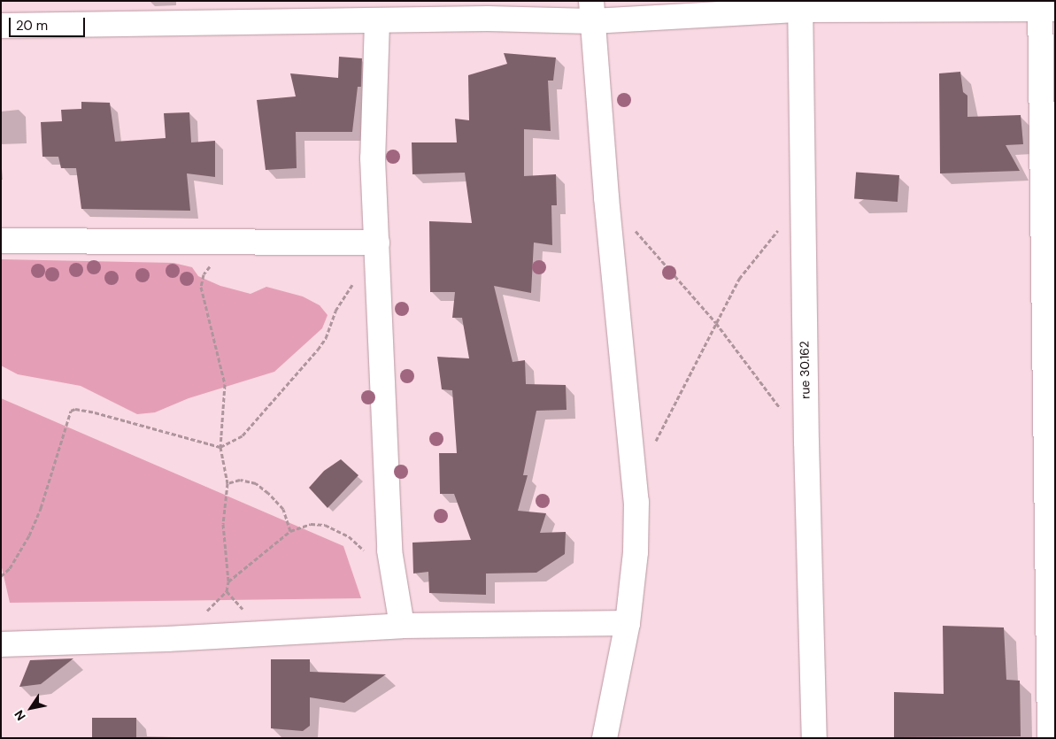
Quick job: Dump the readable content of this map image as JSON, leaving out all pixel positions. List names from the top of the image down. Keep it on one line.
{"streets":{"street":["rue 30.162"]},"scale_bar":"20 m","north":"bottom left"}
